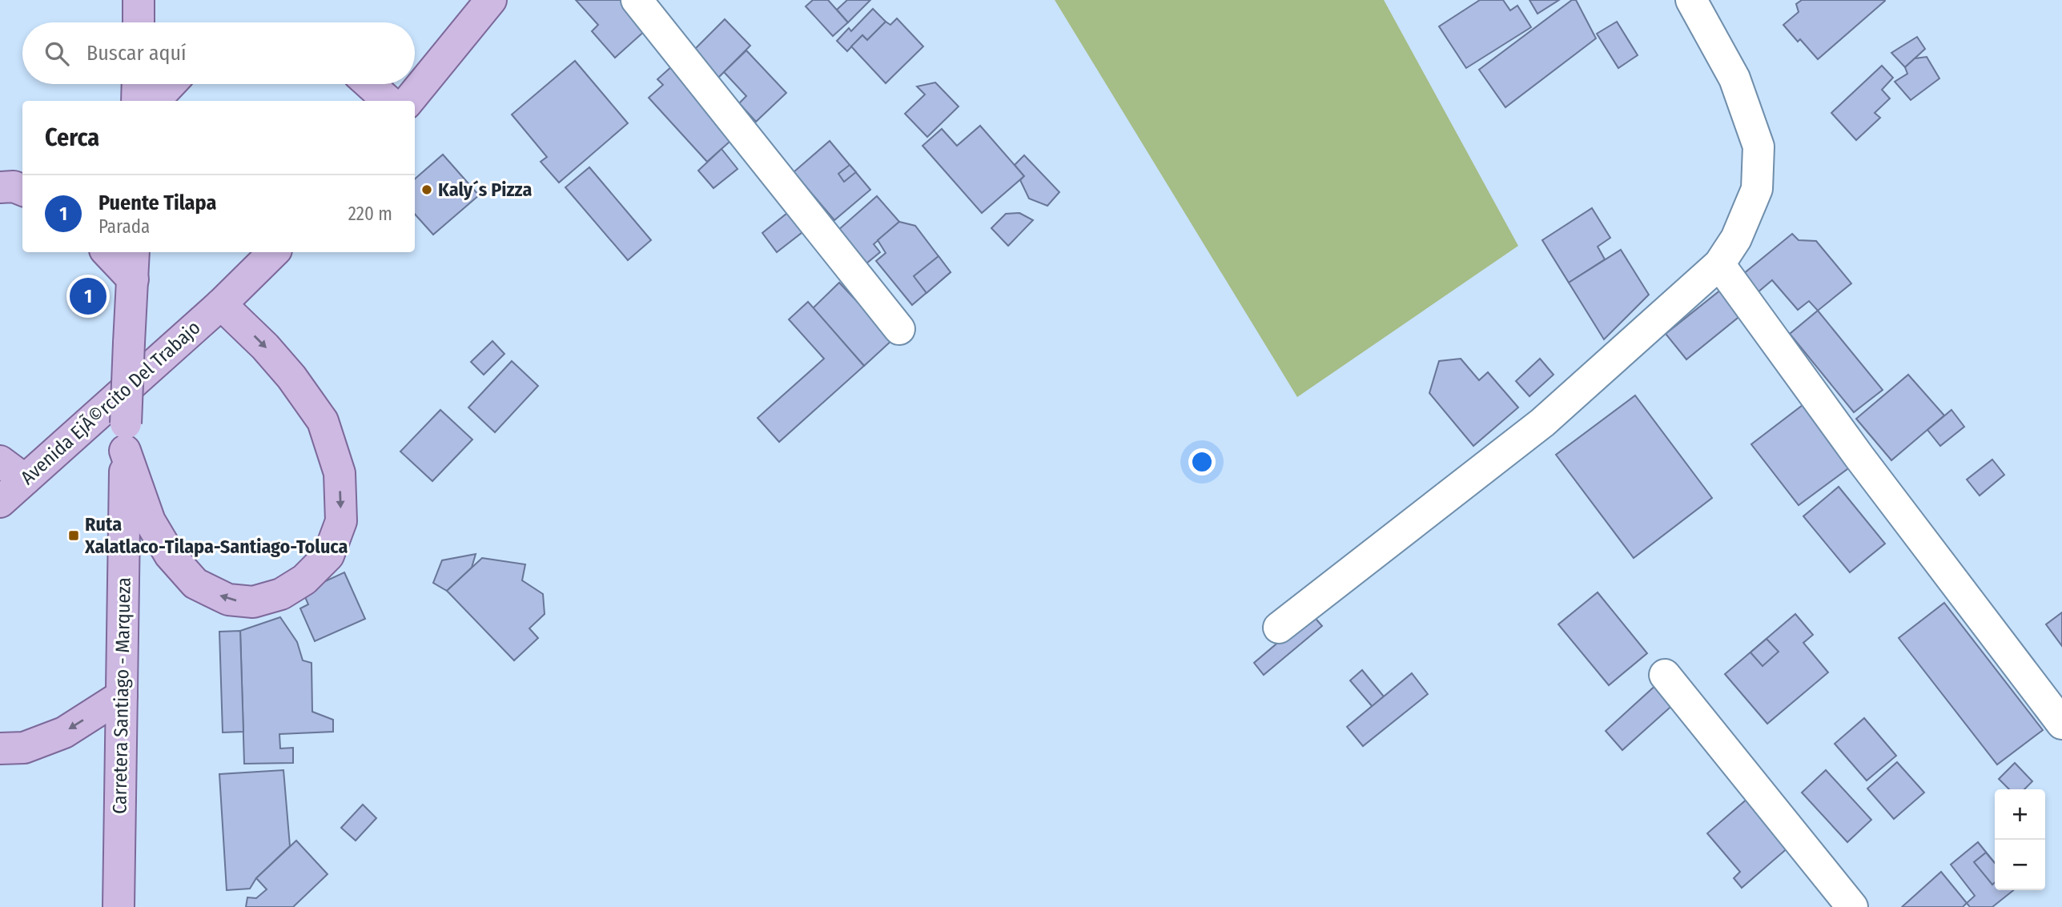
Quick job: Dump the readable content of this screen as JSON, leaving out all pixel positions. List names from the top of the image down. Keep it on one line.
{"streets":{"main road":["Avenida EjÃ©rcito Del Trabajo","Carretera Santiago - Marqueza"]},"places":{"other":["Kaly´s Pizza"],"transit":["Ruta Xalatlaco-Tilapa-Santiago-Toluca"]},"page":{"search":"Buscar aquí","heading":"Cerca","list":[{"mark":"1","name":"Puente Tilapa","note":"Parada","value":"220 m"}],"pins":"1","map_buttons":["+","−"]}}
